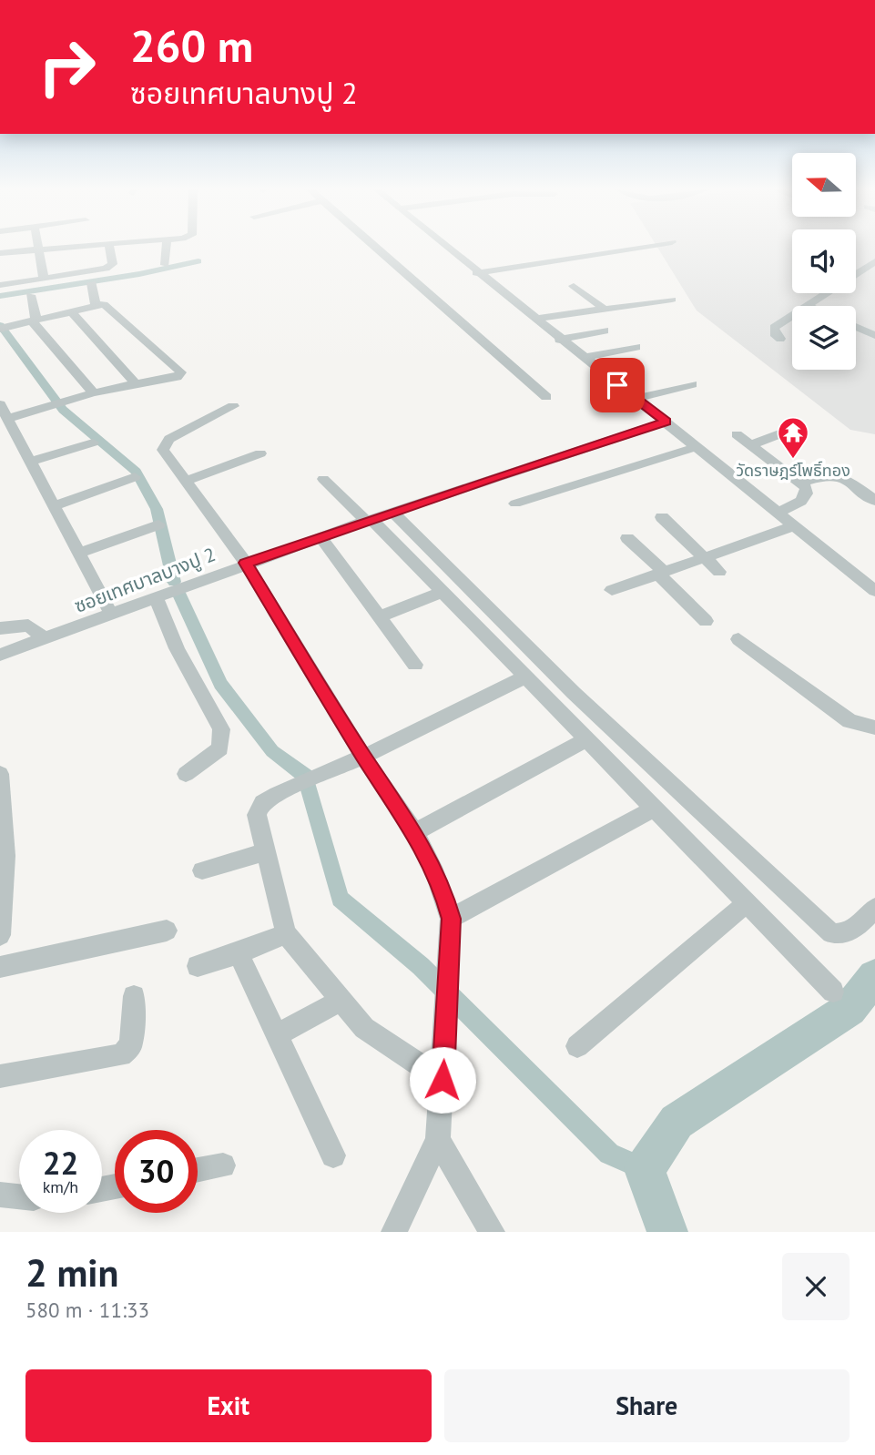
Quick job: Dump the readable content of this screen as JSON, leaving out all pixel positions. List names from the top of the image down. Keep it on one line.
{"streets":{"street":["ซอยเทศบาลบางปู 2"]},"places":{"temple":["วัดราษฎร์โพธิ์ทอง"]},"north":"left","page":{"turn":["260 m","ซอยเทศบาลบางปู 2"],"speed":"22 km/h","limit":"30","heading":["2 min","580 m · 11:33"],"buttons":["Exit","Share"]}}
